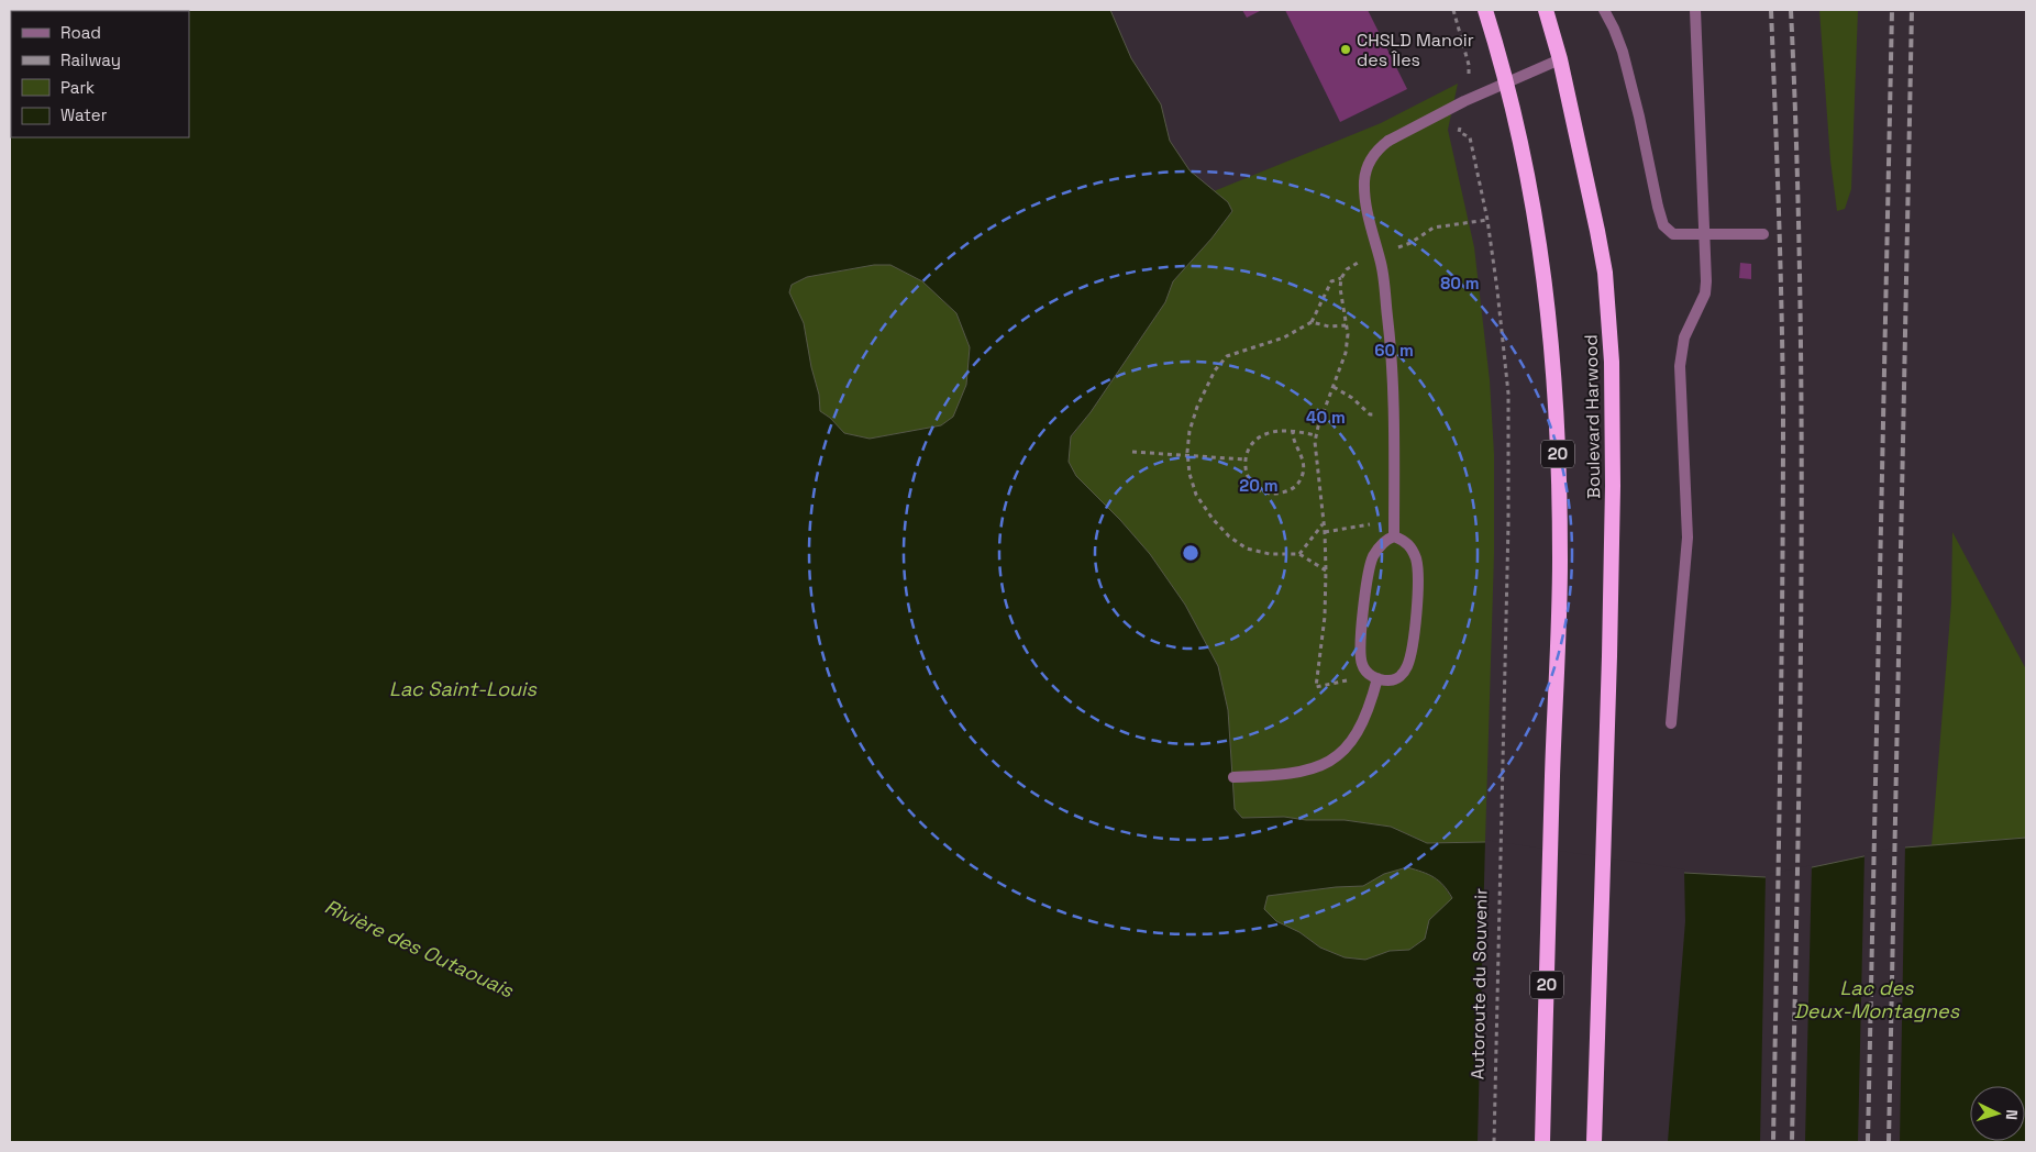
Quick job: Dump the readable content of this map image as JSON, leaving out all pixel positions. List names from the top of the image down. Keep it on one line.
{"streets":{"highway":["Boulevard Harwood","20"],"path":["Autoroute du Souvenir"]},"water":["Lac Saint-Louis","Rivière des Outaouais","Lac des Deux-Montagnes"],"places":["CHSLD Manoir des Îles"],"legend":["Road","Railway","Park","Water"],"north":"right","rings":["80 m","60 m","40 m","20 m"]}
